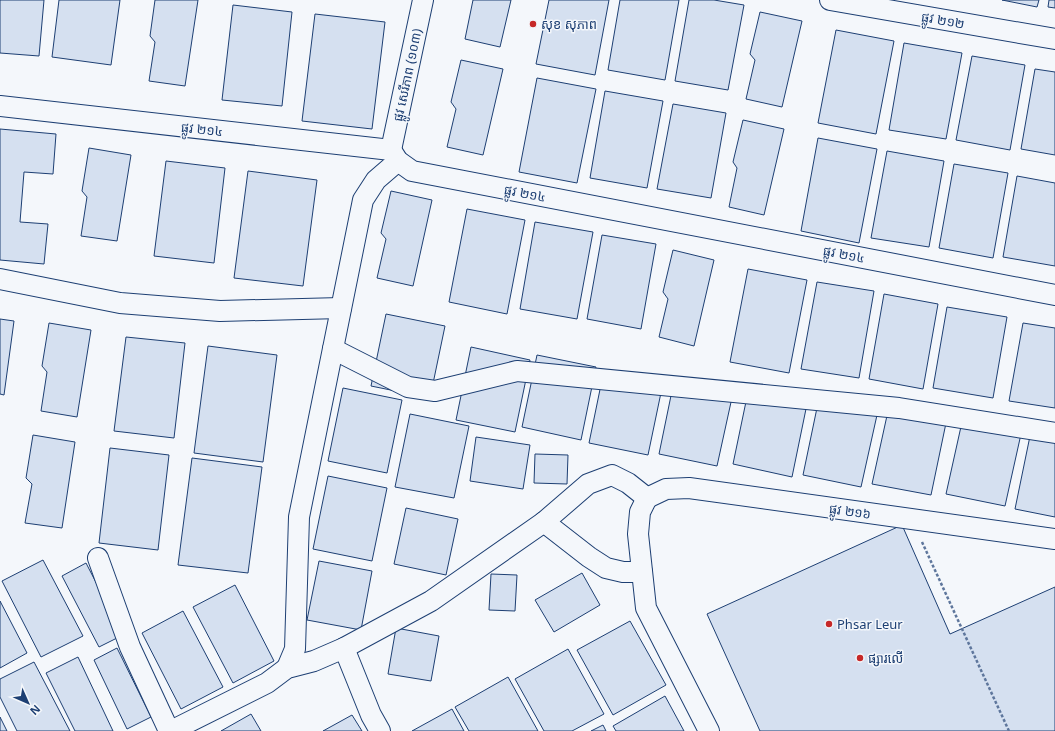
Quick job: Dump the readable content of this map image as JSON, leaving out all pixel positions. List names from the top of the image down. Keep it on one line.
{"streets":{"street":["ផ្លូវ ២១២","ផ្លូវ សេរីភាព (១០៣)","ផ្លូវ ២១៤","ផ្លូវ ២១៦"]},"crossings":[["ផ្លូវ សេរីភាព (១០៣)","ផ្លូវ ២១៤"]],"places":["សុខ សុភាព","Phsar Leur","ផ្សារលើ"],"north":"bottom right"}
